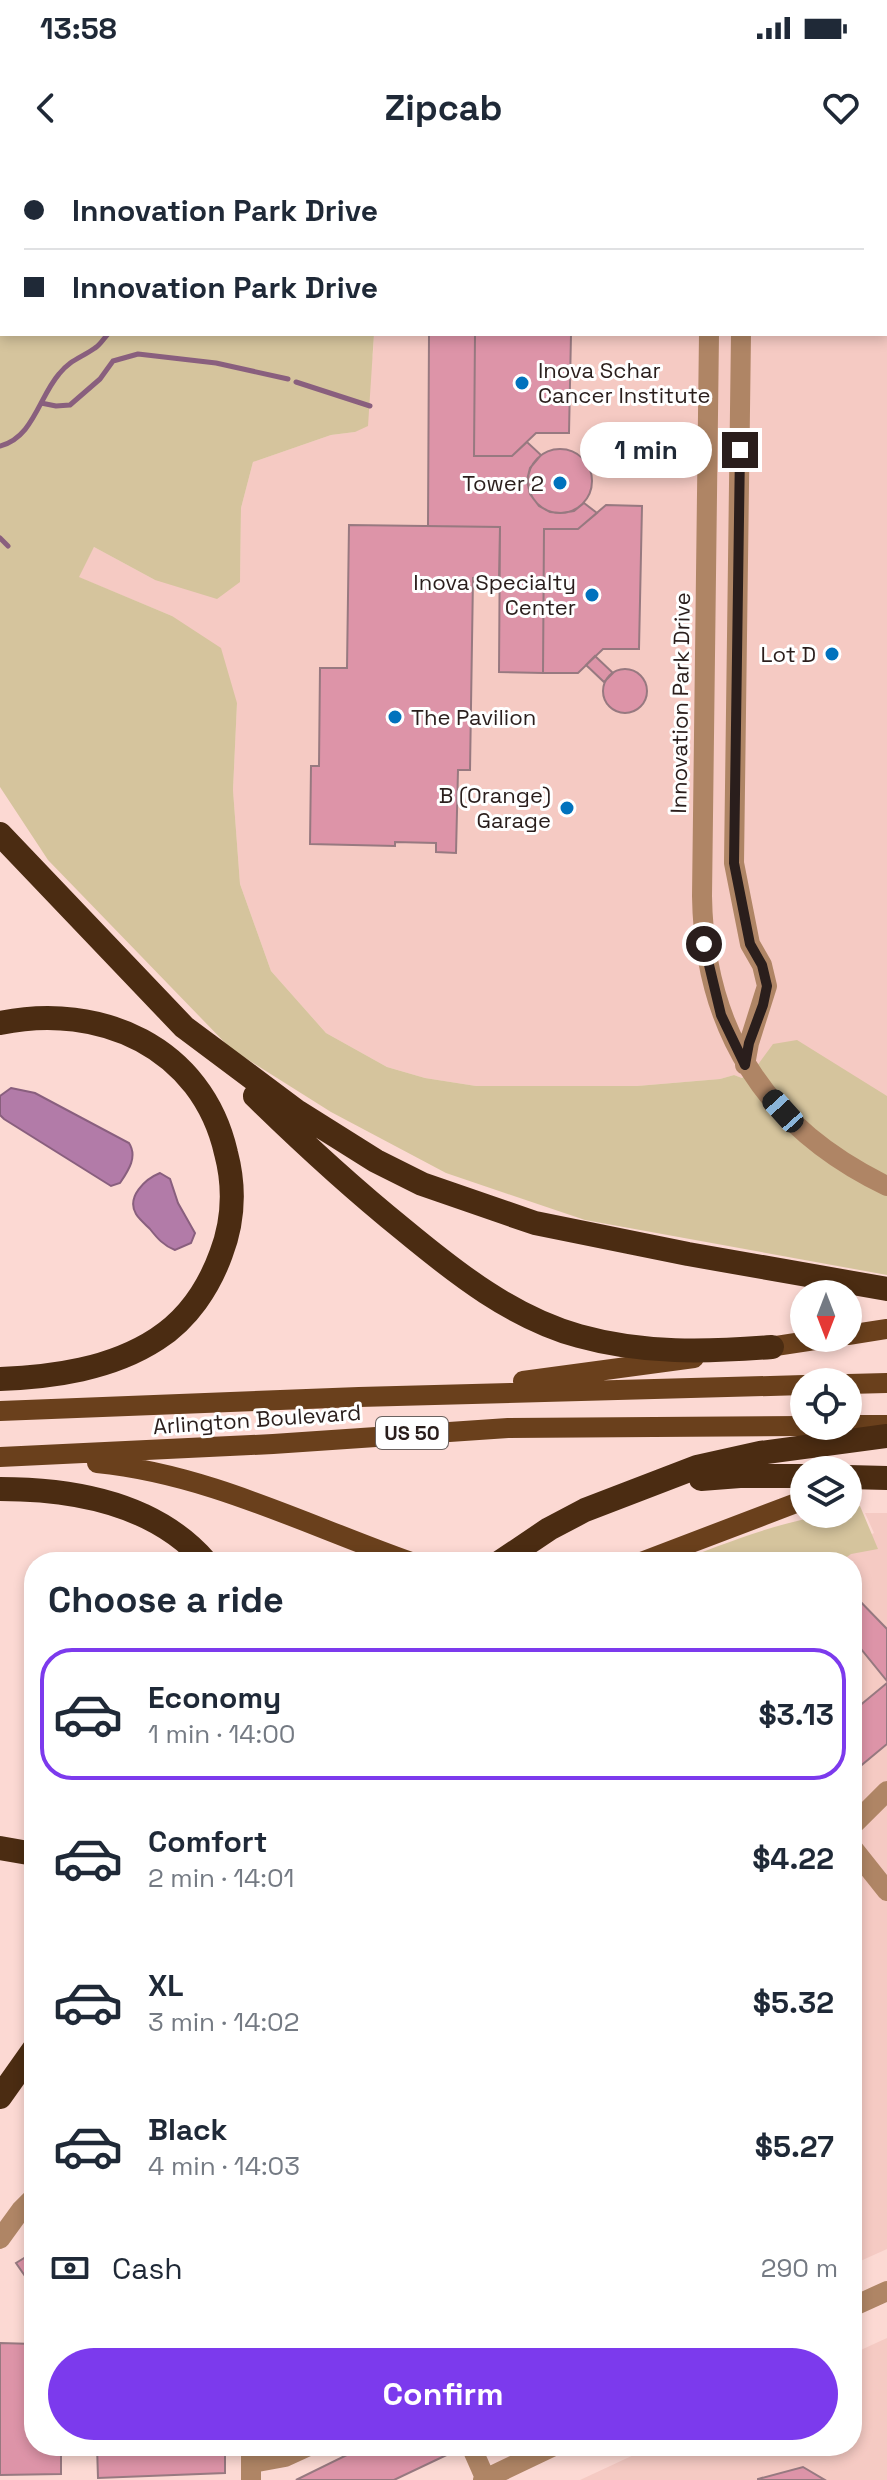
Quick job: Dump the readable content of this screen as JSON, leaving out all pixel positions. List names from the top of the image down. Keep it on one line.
{"streets":{"main road":["Arlington Boulevard","US 50"],"street":["Innovation Park Drive"]},"places":["Inova Schar Cancer Institute","Tower 2","Inova Specialty Center","Lot D","The Pavilion","B (Orange) Garage"],"north":"bottom","page":{"status":"13:58","header":"Zipcab","banner":["Innovation Park Drive","Innovation Park Drive"],"bubble":"1 min","heading":"Choose a ride","list":[{"name":"Economy","note":"1 min · 14:00","value":"$3.13"},{"name":"Comfort","note":"2 min · 14:01","value":"$4.22"},{"name":"XL","note":"3 min · 14:02","value":"$5.32"},{"name":"Black","note":"4 min · 14:03","value":"$5.27"}],"pay":["Cash","290 m"],"buttons":"Confirm"}}
